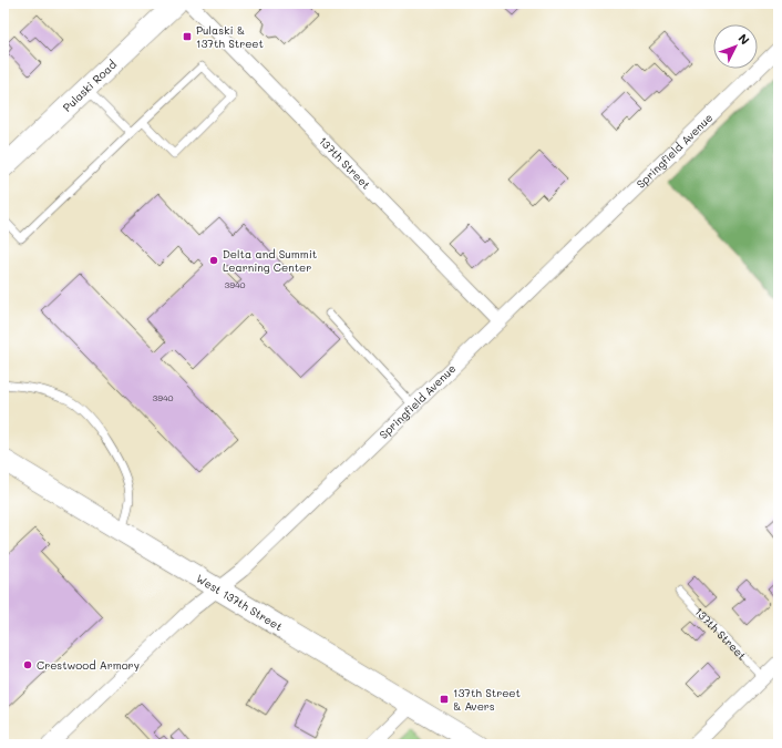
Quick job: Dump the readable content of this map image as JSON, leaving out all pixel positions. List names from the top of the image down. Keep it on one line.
{"streets":{"main road":["Pulaski Road","West 137th Street"],"street":["Springfield Avenue","137th Street"]},"crossings":[["Springfield Avenue","137th Street"],["Springfield Avenue","West 137th Street"]],"places":{"transit":["Pulaski & 137th Street","137th Street & Avers"],"other":["Delta and Summit Learning Center","Crestwood Armory"]},"house_numbers":["3940","3940"],"north":"top right"}
